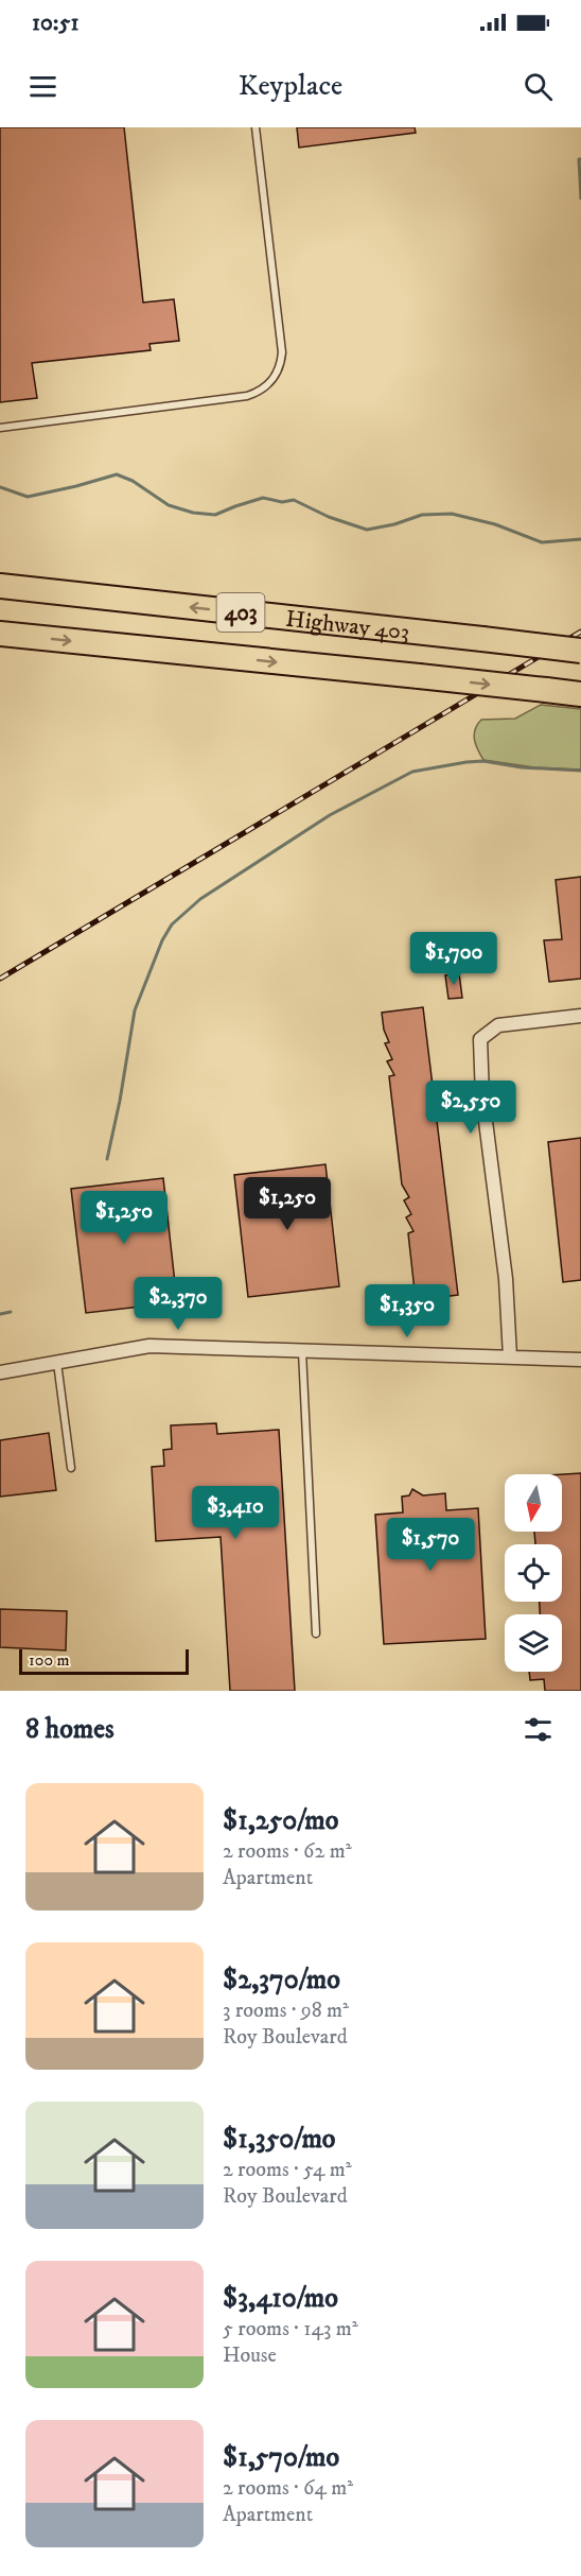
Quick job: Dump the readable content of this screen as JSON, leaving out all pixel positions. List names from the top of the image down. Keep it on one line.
{"streets":{"highway":["403","Highway 403"]},"scale_bar":"100 m","north":"bottom","page":{"status":"10:51","header":"Keyplace","price":["$1,700","$2,550","$1,250","$1,250","$2,370","$1,350","$3,410","$1,570"],"scale":"100 m","heading":"8 homes","list":[{"name":"$1,250/mo","note":"2 rooms · 62 m² · Apartment"},{"name":"$2,370/mo","note":"3 rooms · 98 m² · Roy Boulevard"},{"name":"$1,350/mo","note":"2 rooms · 54 m² · Roy Boulevard"},{"name":"$3,410/mo","note":"5 rooms · 143 m² · House"},{"name":"$1,570/mo","note":"2 rooms · 64 m² · Apartment"}]}}
